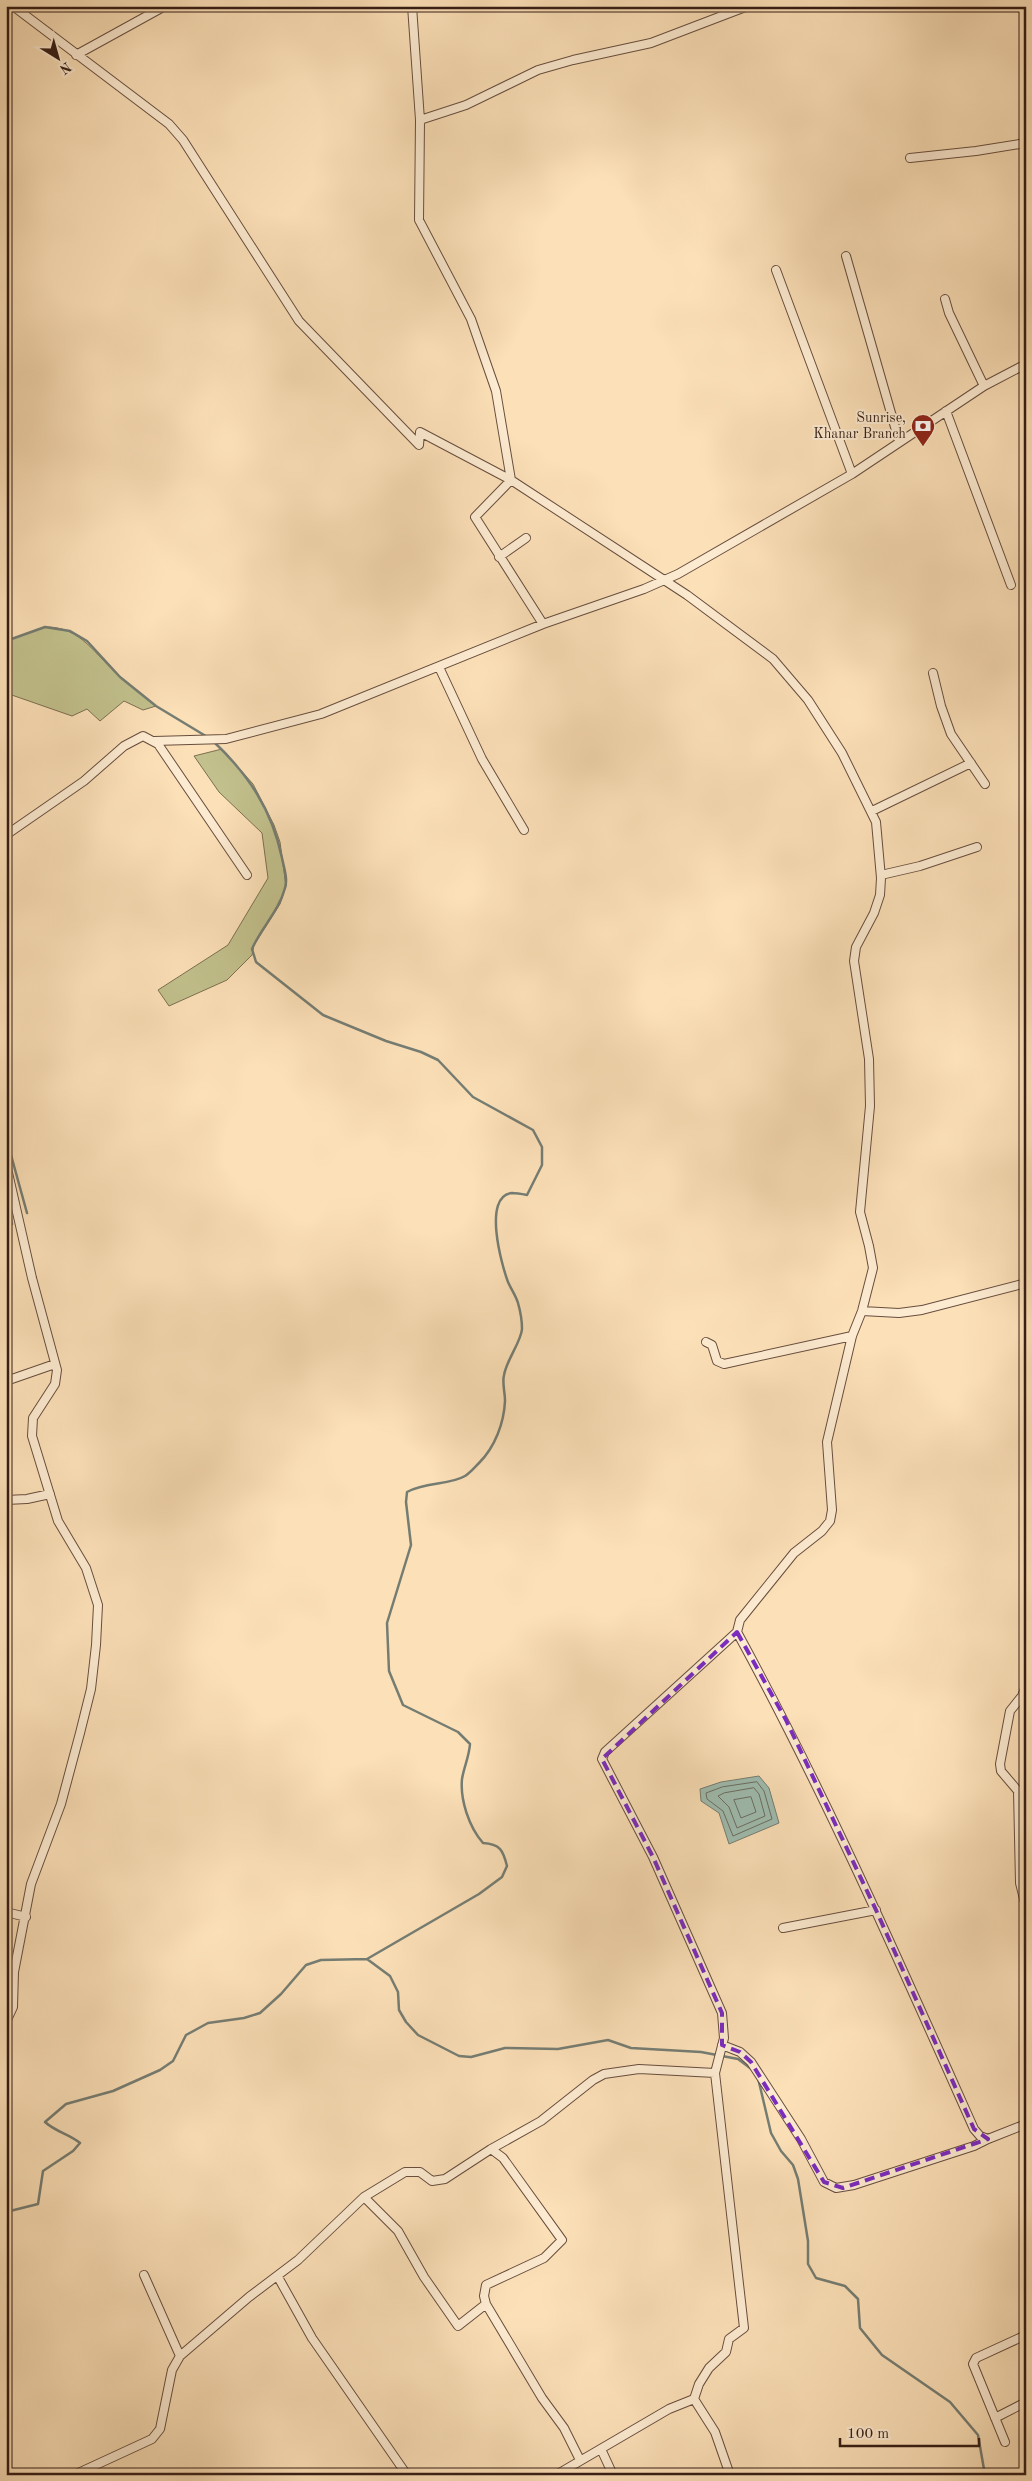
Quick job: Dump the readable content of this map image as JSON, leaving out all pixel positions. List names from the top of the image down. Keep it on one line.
{"places":{"bank":["Sunrise, Khanar Branch"]},"scale_bar":"100 m","north":"bottom right"}
